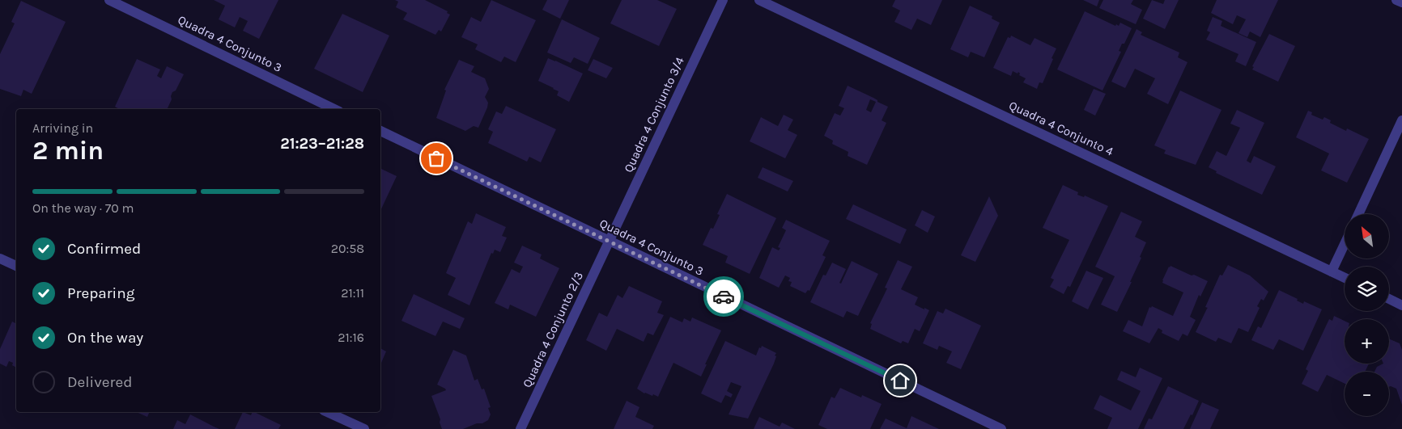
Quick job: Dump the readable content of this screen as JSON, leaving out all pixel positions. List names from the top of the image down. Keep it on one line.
{"streets":{"street":["Quadra 4 Conjunto 3","Quadra 4 Conjunto 3/4","Quadra 4 Conjunto 4","Quadra 4 Conjunto 2/3"]},"crossings":[["Quadra 4 Conjunto 3","Quadra 4 Conjunto 3/4"],["Quadra 4 Conjunto 3","Quadra 4 Conjunto 2/3"],["Quadra 4 Conjunto 3/4","Quadra 4 Conjunto 2/3"]],"north":"top left","page":{"heading":["2 min","Arriving in","21:23–21:28"],"bar":"On the way · 70 m","map_buttons":["+","−"],"list":[["Confirmed","20:58"],["Preparing","21:11"],["On the way","21:16"],"Delivered"]}}
